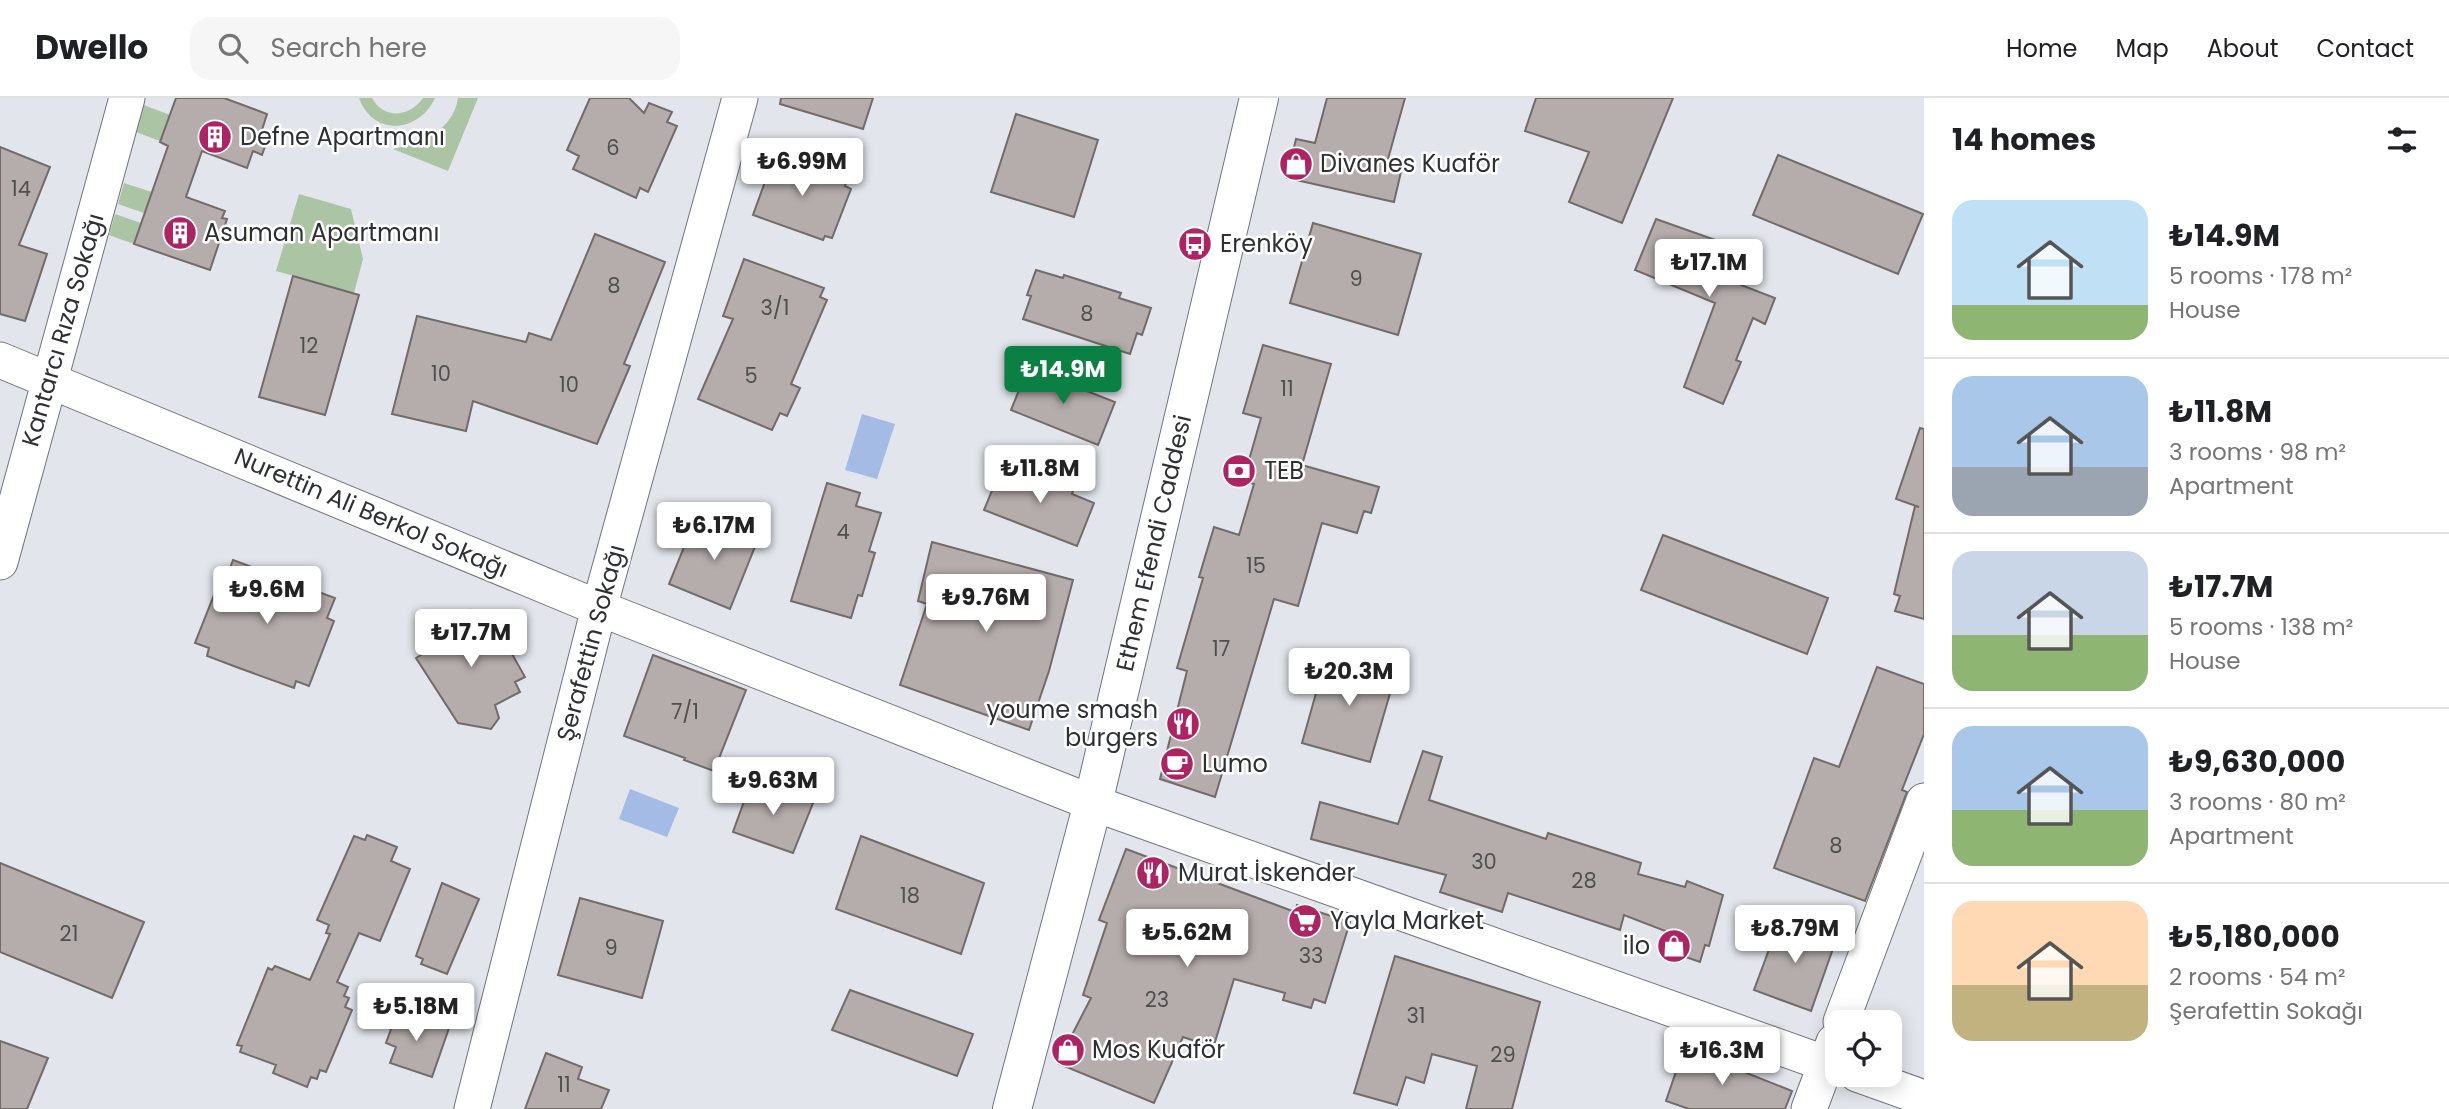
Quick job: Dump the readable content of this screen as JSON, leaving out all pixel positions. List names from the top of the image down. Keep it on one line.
{"streets":{"main road":["Ethem Efendi Caddesi"],"street":["Kantarcı Rıza Sokağı","Nurettin Ali Berkol Sokağı","Şerafettin Sokağı"]},"crossings":[["Kantarcı Rıza Sokağı","Nurettin Ali Berkol Sokağı"],["Nurettin Ali Berkol Sokağı","Ethem Efendi Caddesi"],["Nurettin Ali Berkol Sokağı","Şerafettin Sokağı"]],"places":{"building":["Defne Apartmanı","Asuman Apartmanı"],"shop":["Divanes Kuaför","ilo","Mos Kuaför"],"bus stop":["Erenköy"],"bank":["TEB"],"restaurant":["youme smash burgers","Murat İskender"],"cafe":["Lumo"],"supermarket":["Yayla Market"]},"house_numbers":["6","14","9","8","3/1","8","12","10","5","10","11","4","15","17","7/1","8","30","28","18","21","9","33","23","31","29","11"],"page":{"header":"Dwello","search":"Search here","nav":["Home","Map","About","Contact"],"heading":"14 homes","price":["₺6.99M","₺17.1M","₺14.9M","₺11.8M","₺6.17M","₺9.6M","₺9.76M","₺17.7M","₺20.3M","₺9.63M","₺8.79M","₺5.62M","₺5.18M","₺16.3M"],"list":[{"name":"₺14.9M","note":"5 rooms · 178 m² · House"},{"name":"₺11.8M","note":"3 rooms · 98 m² · Apartment"},{"name":"₺17.7M","note":"5 rooms · 138 m² · House"},{"name":"₺9,630,000","note":"3 rooms · 80 m² · Apartment"},{"name":"₺5,180,000","note":"2 rooms · 54 m² · Şerafettin Sokağı"}]}}
